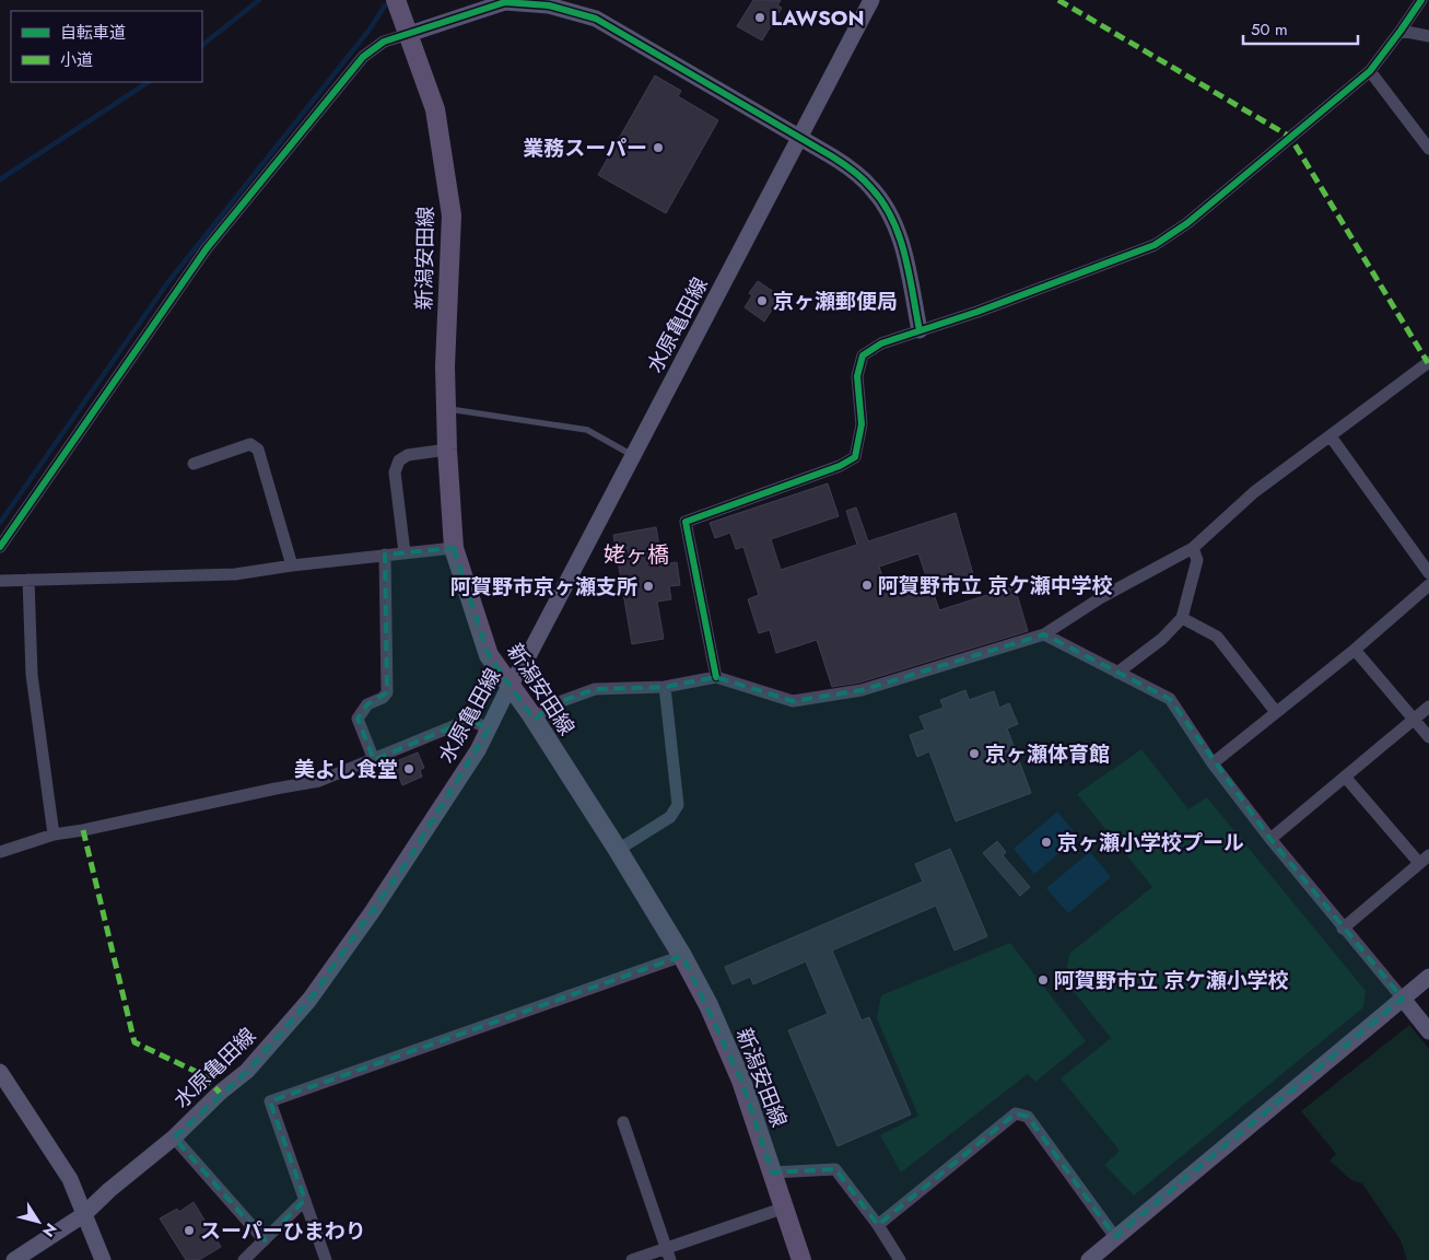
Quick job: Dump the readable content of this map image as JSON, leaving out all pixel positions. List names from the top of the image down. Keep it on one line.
{"streets":{"main road":["新潟安田線","水原亀田線"]},"crossings":[["新潟安田線","水原亀田線"]],"districts":["姥ヶ橋"],"places":["LAWSON","業務スーパー","京ヶ瀬郵便局","阿賀野市立 京ケ瀬中学校","阿賀野市京ヶ瀬支所","京ヶ瀬体育館","美よし食堂","京ヶ瀬小学校プール","阿賀野市立 京ケ瀬小学校","スーパーひまわり"],"legend":["自転車道","小道"],"scale_bar":"50 m","north":"bottom right"}
